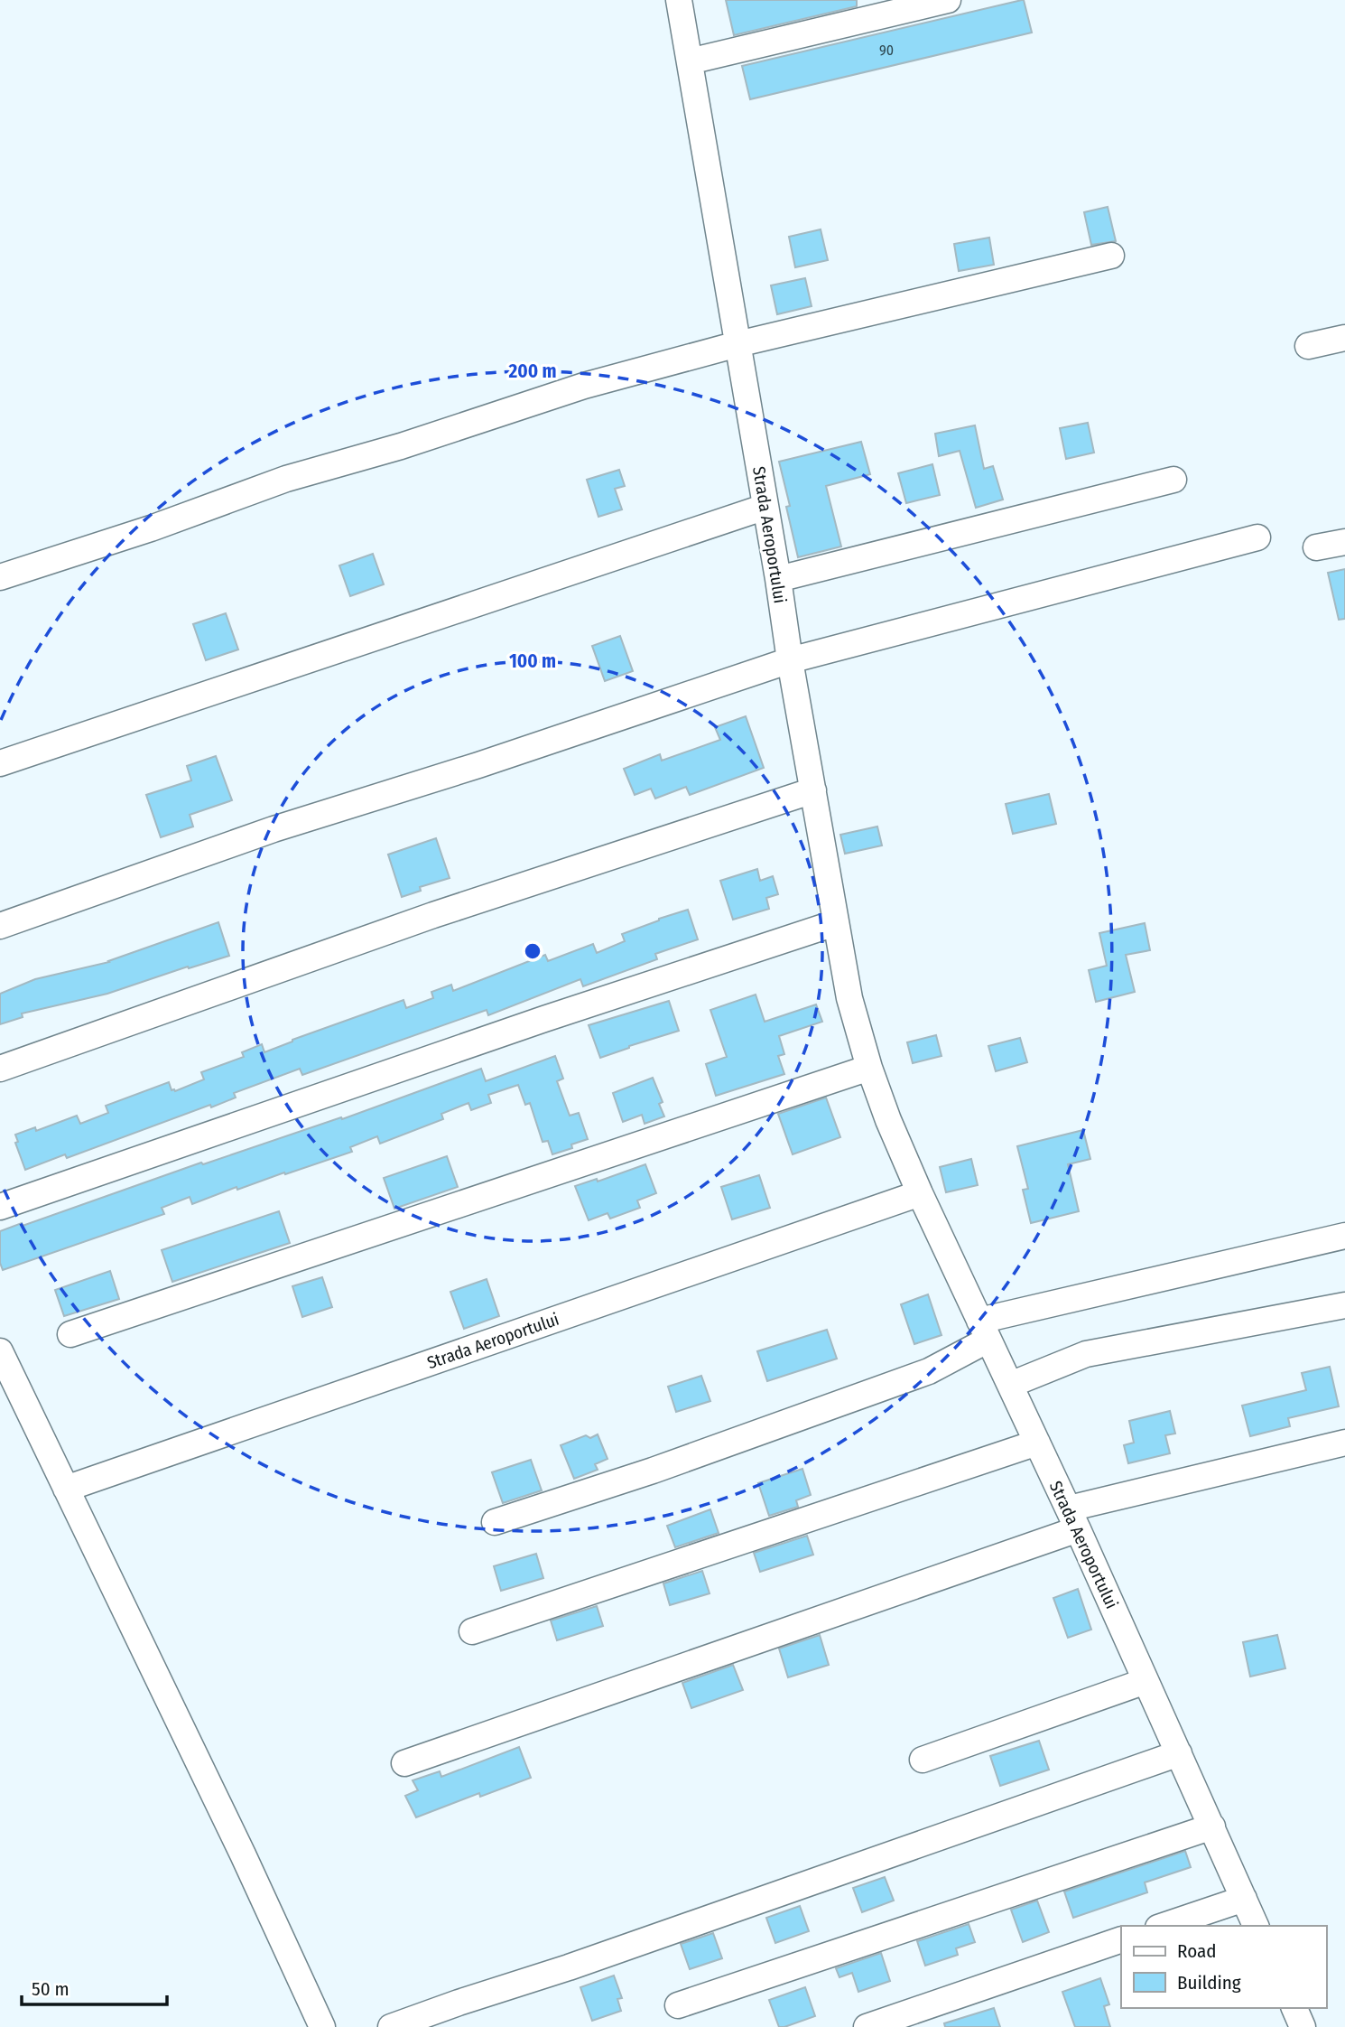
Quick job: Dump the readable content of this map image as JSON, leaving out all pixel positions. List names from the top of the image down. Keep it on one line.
{"streets":{"street":["Strada Aeroportului"]},"house_numbers":["90"],"legend":["Road","Building"],"scale_bar":"50 m","rings":["200 m","100 m"]}
